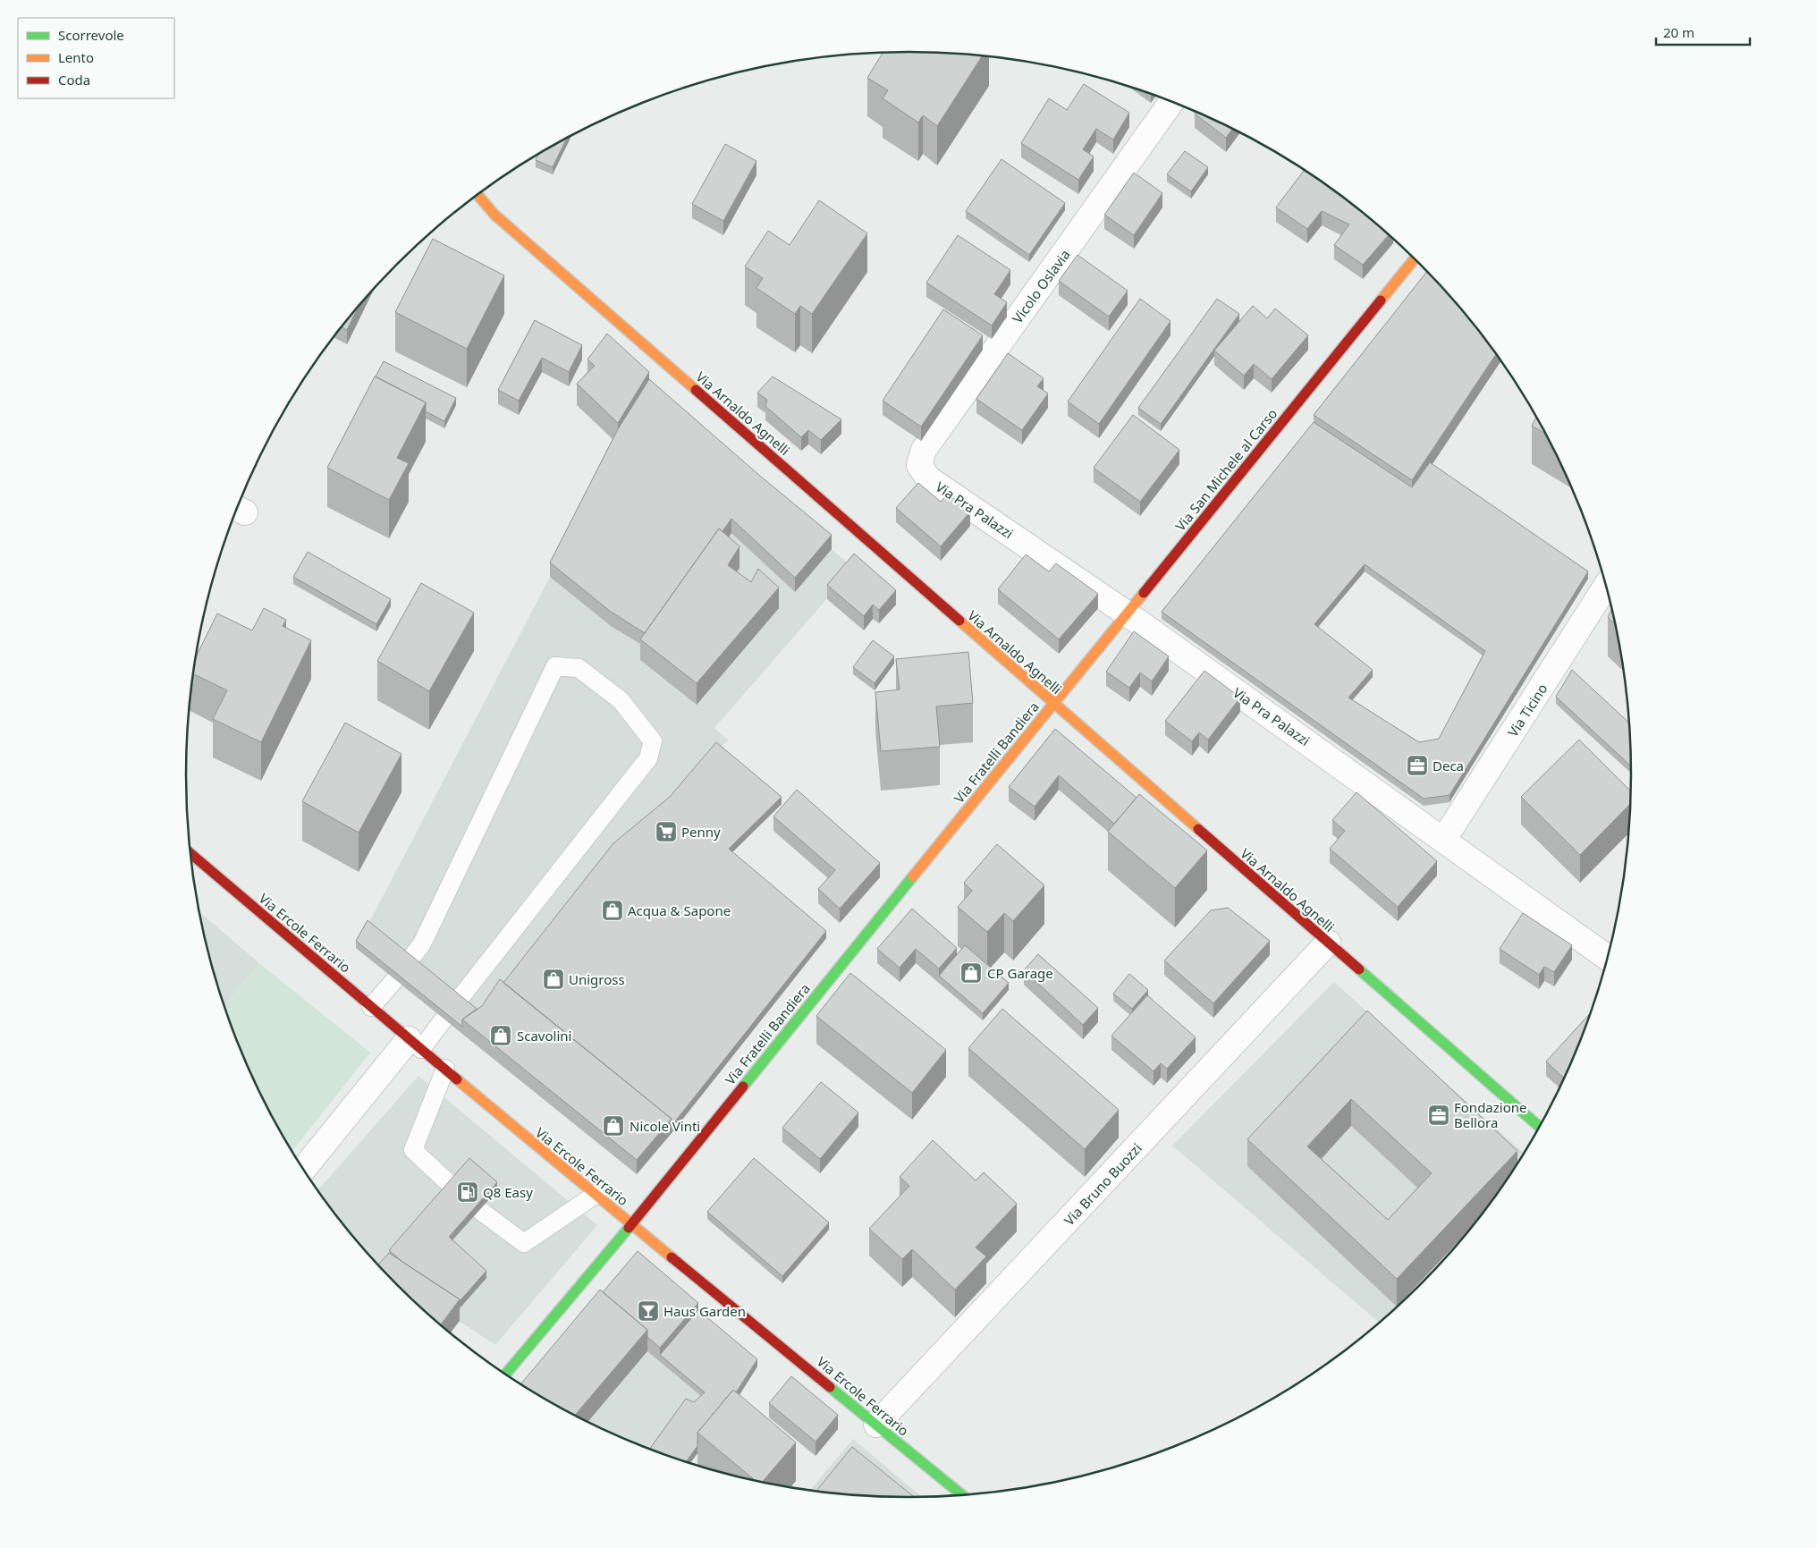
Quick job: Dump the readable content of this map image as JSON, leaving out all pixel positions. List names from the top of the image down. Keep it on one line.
{"streets":{"street":["Vicolo Oslavia","Via Arnaldo Agnelli","Via San Michele al Carso","Via Pra Palazzi","Via Ticino","Via Fratelli Bandiera","Via Ercole Ferrario","Via Bruno Buozzi"]},"crossings":[["Vicolo Oslavia","Via Pra Palazzi"],["Via Arnaldo Agnelli","Via San Michele al Carso"],["Via Arnaldo Agnelli","Via Fratelli Bandiera"],["Via Arnaldo Agnelli","Via Bruno Buozzi"],["Via San Michele al Carso","Via Pra Palazzi"],["Via San Michele al Carso","Via Fratelli Bandiera"],["Via Pra Palazzi","Via Ticino"],["Via Fratelli Bandiera","Via Ercole Ferrario"],["Via Ercole Ferrario","Via Bruno Buozzi"]],"places":{"office":["Deca","Fondazione Bellora"],"supermarket":["Penny"],"shop":["Acqua & Sapone","CP Garage","Unigross","Scavolini","Nicole Vinti"],"fuel station":["Q8 Easy"],"bar":["Haus Garden"]},"legend":["Scorrevole","Lento","Coda"],"scale_bar":"20 m"}
